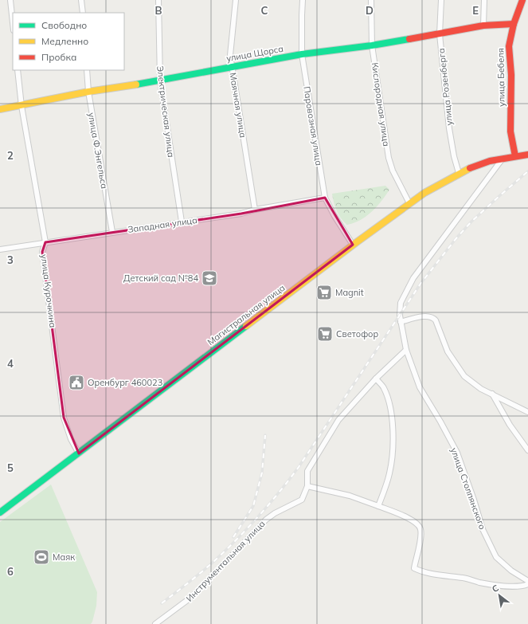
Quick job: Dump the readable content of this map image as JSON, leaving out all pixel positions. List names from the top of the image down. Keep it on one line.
{"streets":{"street":["улица Щорса","улица Бебеля","улица Розенберга","Кислородная улица","Маячная улица","Электрическая улица","Паровозная улица","улица Ф.Энгельса","Западная улица","улица Курочкина","Магистральная улица","улица Столпянского","Инструментальная улица"]},"crossings":[["улица Щорса","улица Бебеля"],["улица Щорса","улица Розенберга"],["улица Щорса","Кислородная улица"],["улица Щорса","Маячная улица"],["улица Щорса","Электрическая улица"],["улица Щорса","Паровозная улица"],["улица Щорса","улица Ф.Энгельса"],["улица Щорса","улица Курочкина"],["улица Бебеля","Магистральная улица"],["улица Розенберга","Магистральная улица"],["Кислородная улица","Магистральная улица"],["Маячная улица","Западная улица"],["Электрическая улица","Западная улица"],["Паровозная улица","Западная улица"],["Паровозная улица","Магистральная улица"],["улица Ф.Энгельса","Западная улица"],["Западная улица","улица Курочкина"],["улица Курочкина","Магистральная улица"],["Магистральная улица","улица Столпянского"],["улица Столпянского","Инструментальная улица"]],"places":{"school or university":["Детский сад №84"],"supermarket":["Magnit","Светофор"],"public building":["Оренбург 460023"],"sports":["Маяк"]},"legend":["Свободно","Медленно","Пробка"],"north":"top left","grid":{"columns":["B","C","D","E"],"rows":["2","3","4","5","6"]}}
